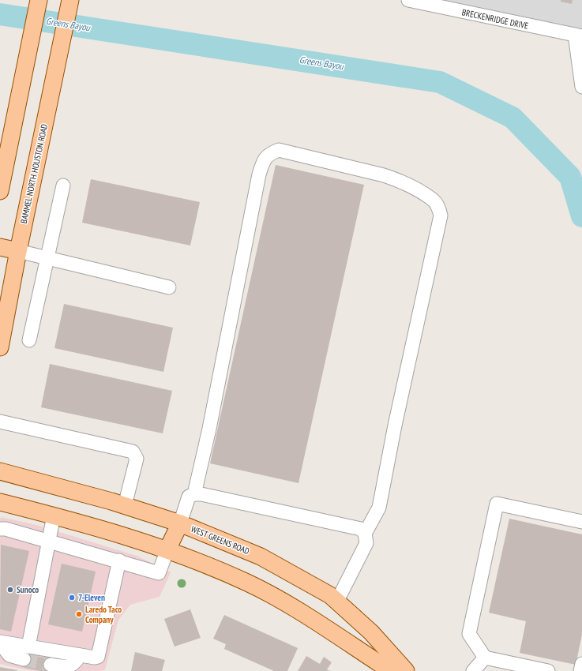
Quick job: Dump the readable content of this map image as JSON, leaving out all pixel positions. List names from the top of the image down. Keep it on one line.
{"streets":{"main road":["BAMMEL NORTH HOUSTON ROAD","WEST GREENS ROAD"],"street":["BRECKENRIDGE DRIVE"]},"water":["Greens Bayou"],"places":["Sunoco","7-Eleven","Laredo Taco Company"]}
